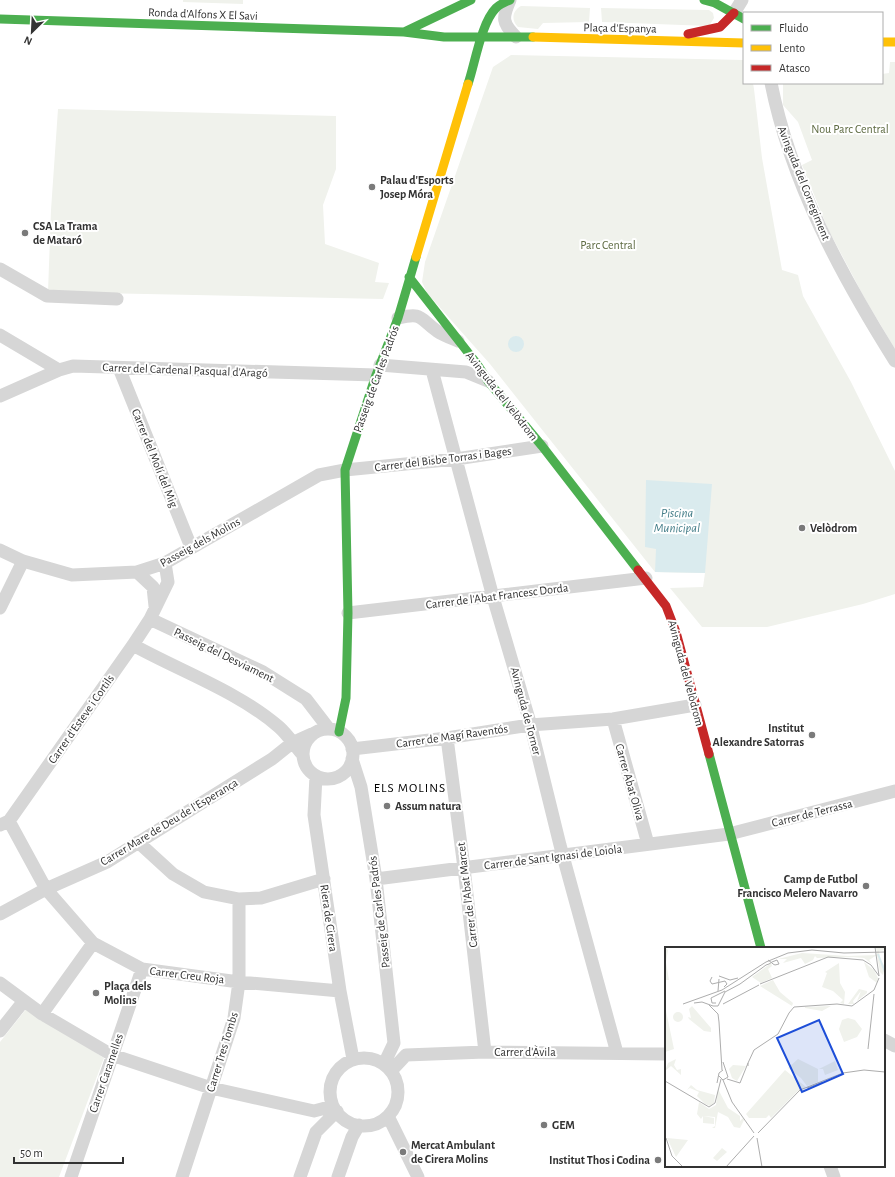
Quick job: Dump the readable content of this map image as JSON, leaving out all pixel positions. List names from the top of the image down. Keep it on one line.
{"streets":{"street":["Ronda d'Alfons X El Savi","Plaça d'Espanya","Avinguda del Corregiment","Carrer del Cardenal Pasqual d'Aragó","Passeig de Carles Padrós","Avinguda del Velòdrom","Carrer del Molí del Mig","Carrer del Bisbe Torras i Bages","Passeig dels Molins","Carrer de l'Abat Francesc Dorda","Passeig del Desviament","Avinguda de Torner","Carrer d'Esteve i Cortils","Carrer de Magí Raventós","Carrer Abat Oliva","Carrer de Terrassa","Carrer Mare de Deu de l'Esperança","Carrer de Sant Ignasi de Loiola","Carrer de l'Abat Marcet","Riera de Cirera","Carrer Creu Roja","Carrer Tres Tombs","Carrer d'Àvila","Carrer Caramelles"]},"crossings":[["Ronda d'Alfons X El Savi","Plaça d'Espanya"],["Plaça d'Espanya","Passeig de Carles Padrós"],["Carrer del Cardenal Pasqual d'Aragó","Passeig de Carles Padrós"],["Carrer del Cardenal Pasqual d'Aragó","Avinguda del Velòdrom"],["Carrer del Cardenal Pasqual d'Aragó","Carrer del Molí del Mig"],["Carrer del Cardenal Pasqual d'Aragó","Avinguda de Torner"],["Passeig de Carles Padrós","Avinguda del Velòdrom"],["Passeig de Carles Padrós","Carrer del Bisbe Torras i Bages"],["Passeig de Carles Padrós","Passeig dels Molins"],["Passeig de Carles Padrós","Carrer de l'Abat Francesc Dorda"],["Passeig de Carles Padrós","Passeig del Desviament"],["Passeig de Carles Padrós","Carrer de Magí Raventós"],["Passeig de Carles Padrós","Carrer Mare de Deu de l'Esperança"],["Passeig de Carles Padrós","Carrer de Sant Ignasi de Loiola"],["Passeig de Carles Padrós","Riera de Cirera"],["Passeig de Carles Padrós","Carrer d'Àvila"],["Avinguda del Velòdrom","Carrer del Bisbe Torras i Bages"],["Avinguda del Velòdrom","Carrer de l'Abat Francesc Dorda"],["Avinguda del Velòdrom","Carrer de Magí Raventós"],["Avinguda del Velòdrom","Carrer de Terrassa"],["Avinguda del Velòdrom","Carrer de Sant Ignasi de Loiola"],["Carrer del Molí del Mig","Passeig dels Molins"],["Carrer del Bisbe Torras i Bages","Passeig dels Molins"],["Carrer del Bisbe Torras i Bages","Avinguda de Torner"],["Passeig dels Molins","Carrer d'Esteve i Cortils"],["Carrer de l'Abat Francesc Dorda","Avinguda de Torner"],["Passeig del Desviament","Carrer d'Esteve i Cortils"],["Passeig del Desviament","Carrer de Magí Raventós"],["Passeig del Desviament","Carrer Mare de Deu de l'Esperança"],["Passeig del Desviament","Riera de Cirera"],["Avinguda de Torner","Carrer de Magí Raventós"],["Avinguda de Torner","Carrer de Sant Ignasi de Loiola"],["Avinguda de Torner","Carrer d'Àvila"],["Carrer d'Esteve i Cortils","Carrer Creu Roja"],["Carrer de Magí Raventós","Carrer Abat Oliva"],["Carrer de Magí Raventós","Carrer Mare de Deu de l'Esperança"],["Carrer de Magí Raventós","Carrer de l'Abat Marcet"],["Carrer de Magí Raventós","Riera de Cirera"],["Carrer Abat Oliva","Carrer de Sant Ignasi de Loiola"],["Carrer de Terrassa","Carrer de Sant Ignasi de Loiola"],["Carrer Mare de Deu de l'Esperança","Riera de Cirera"],["Carrer Mare de Deu de l'Esperança","Carrer Creu Roja"],["Carrer de Sant Ignasi de Loiola","Carrer de l'Abat Marcet"],["Carrer de l'Abat Marcet","Carrer d'Àvila"],["Riera de Cirera","Carrer Creu Roja"],["Riera de Cirera","Carrer d'Àvila"],["Carrer Creu Roja","Carrer Tres Tombs"],["Carrer Creu Roja","Carrer Caramelles"]],"districts":["ELS MOLINS"],"water":["Piscina Municipal"],"parks":["Nou Parc Central","Parc Central"],"places":["Palau d'Esports Josep Móra","CSA La Trama de Mataró","Velòdrom","Institut Alexandre Satorras","Assum natura","Camp de Futbol Francisco Melero Navarro","Plaça dels Molins","GEM","Mercat Ambulant de Cirera Molins","Institut Thos i Codina"],"legend":["Fluido","Lento","Atasco"],"scale_bar":"50 m","north":"bottom left"}
